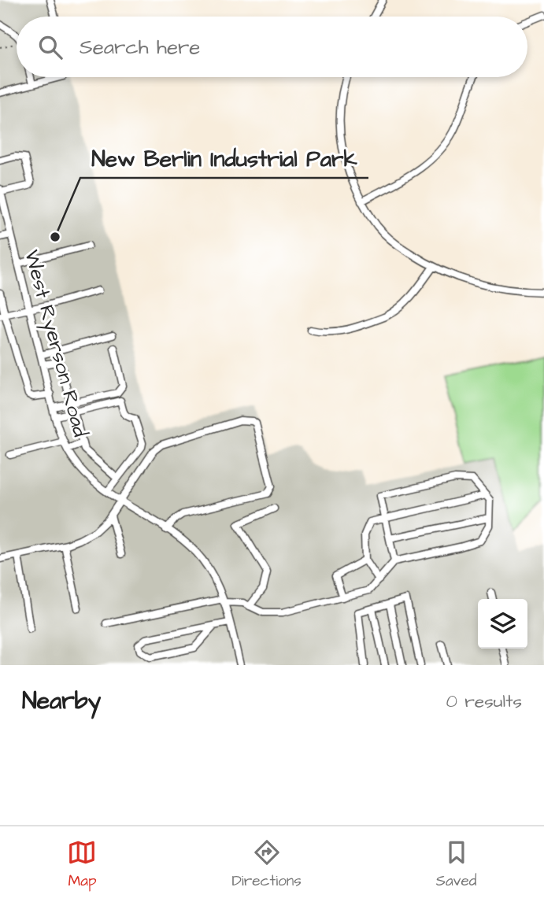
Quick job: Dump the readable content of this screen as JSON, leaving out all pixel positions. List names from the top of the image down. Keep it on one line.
{"streets":{"street":["West Ryerson Road"]},"places":["New Berlin Industrial Park"],"page":{"search":"Search here","heading":["Nearby","0 results"],"nav":["Map","Directions","Saved"]}}
